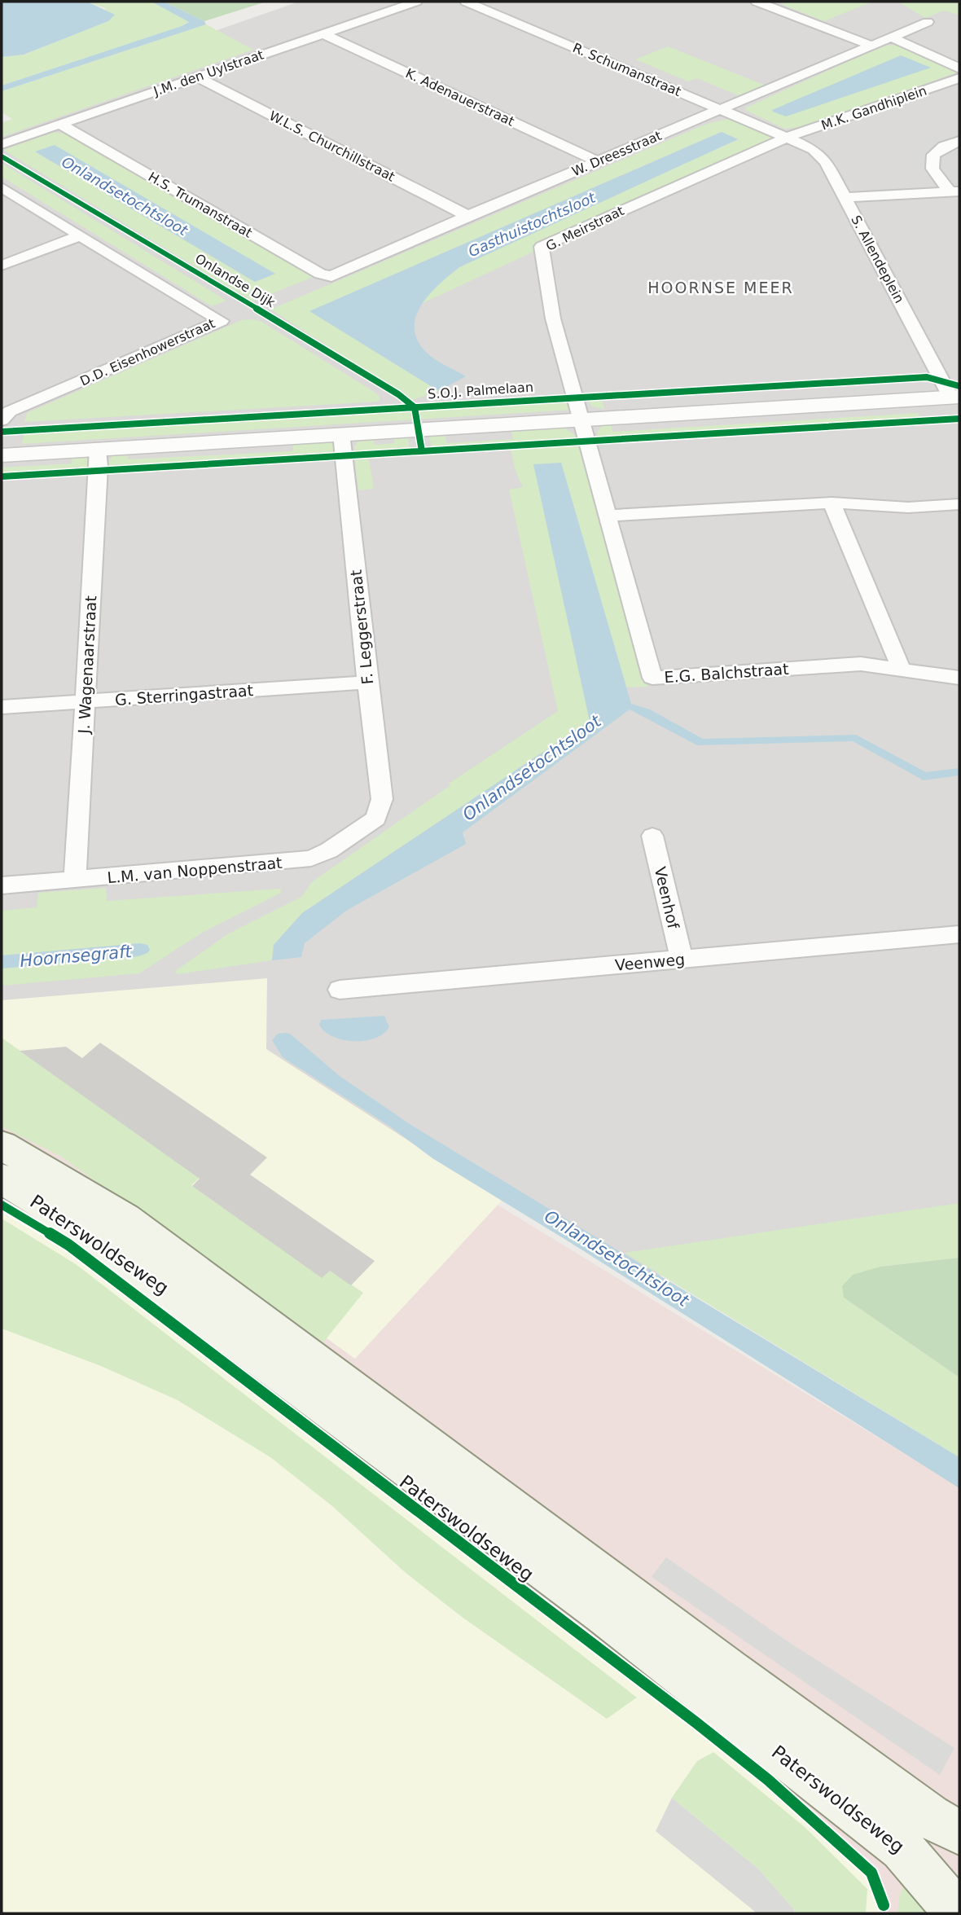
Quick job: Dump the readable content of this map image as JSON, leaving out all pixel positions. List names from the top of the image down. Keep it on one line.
{"streets":{"main road":["Paterswoldseweg"],"street":["R. Schumanstraat","J.M. den Uylstraat","K. Adenauerstraat","M.K. Gandhiplein","W.L.S. Churchillstraat","W. Dreesstraat","H.S. Trumanstraat","G. Meirstraat","S. Allendeplein","D.D. Eisenhowerstraat","F. Leggerstraat","J. Wagenaarstraat","E.G. Balchstraat","G. Sterringastraat","L.M. van Noppenstraat","Veenhof","Veenweg"],"cycle path":["Onlandse Dijk","S.O.J. Palmelaan"]},"crossings":[["R. Schumanstraat","M.K. Gandhiplein"],["R. Schumanstraat","W. Dreesstraat"],["R. Schumanstraat","G. Meirstraat"],["R. Schumanstraat","S. Allendeplein"],["J.M. den Uylstraat","K. Adenauerstraat"],["J.M. den Uylstraat","W.L.S. Churchillstraat"],["J.M. den Uylstraat","H.S. Trumanstraat"],["K. Adenauerstraat","W. Dreesstraat"],["M.K. Gandhiplein","G. Meirstraat"],["M.K. Gandhiplein","S. Allendeplein"],["W.L.S. Churchillstraat","W. Dreesstraat"],["W. Dreesstraat","H.S. Trumanstraat"],["G. Meirstraat","S. Allendeplein"],["G. Meirstraat","E.G. Balchstraat"],["F. Leggerstraat","G. Sterringastraat"],["F. Leggerstraat","L.M. van Noppenstraat"],["J. Wagenaarstraat","G. Sterringastraat"],["J. Wagenaarstraat","L.M. van Noppenstraat"],["Veenhof","Veenweg"]],"districts":["HOORNSE MEER"],"water":["Onlandsetochtsloot","Gasthuistochtsloot","Hoornsegraft"]}
